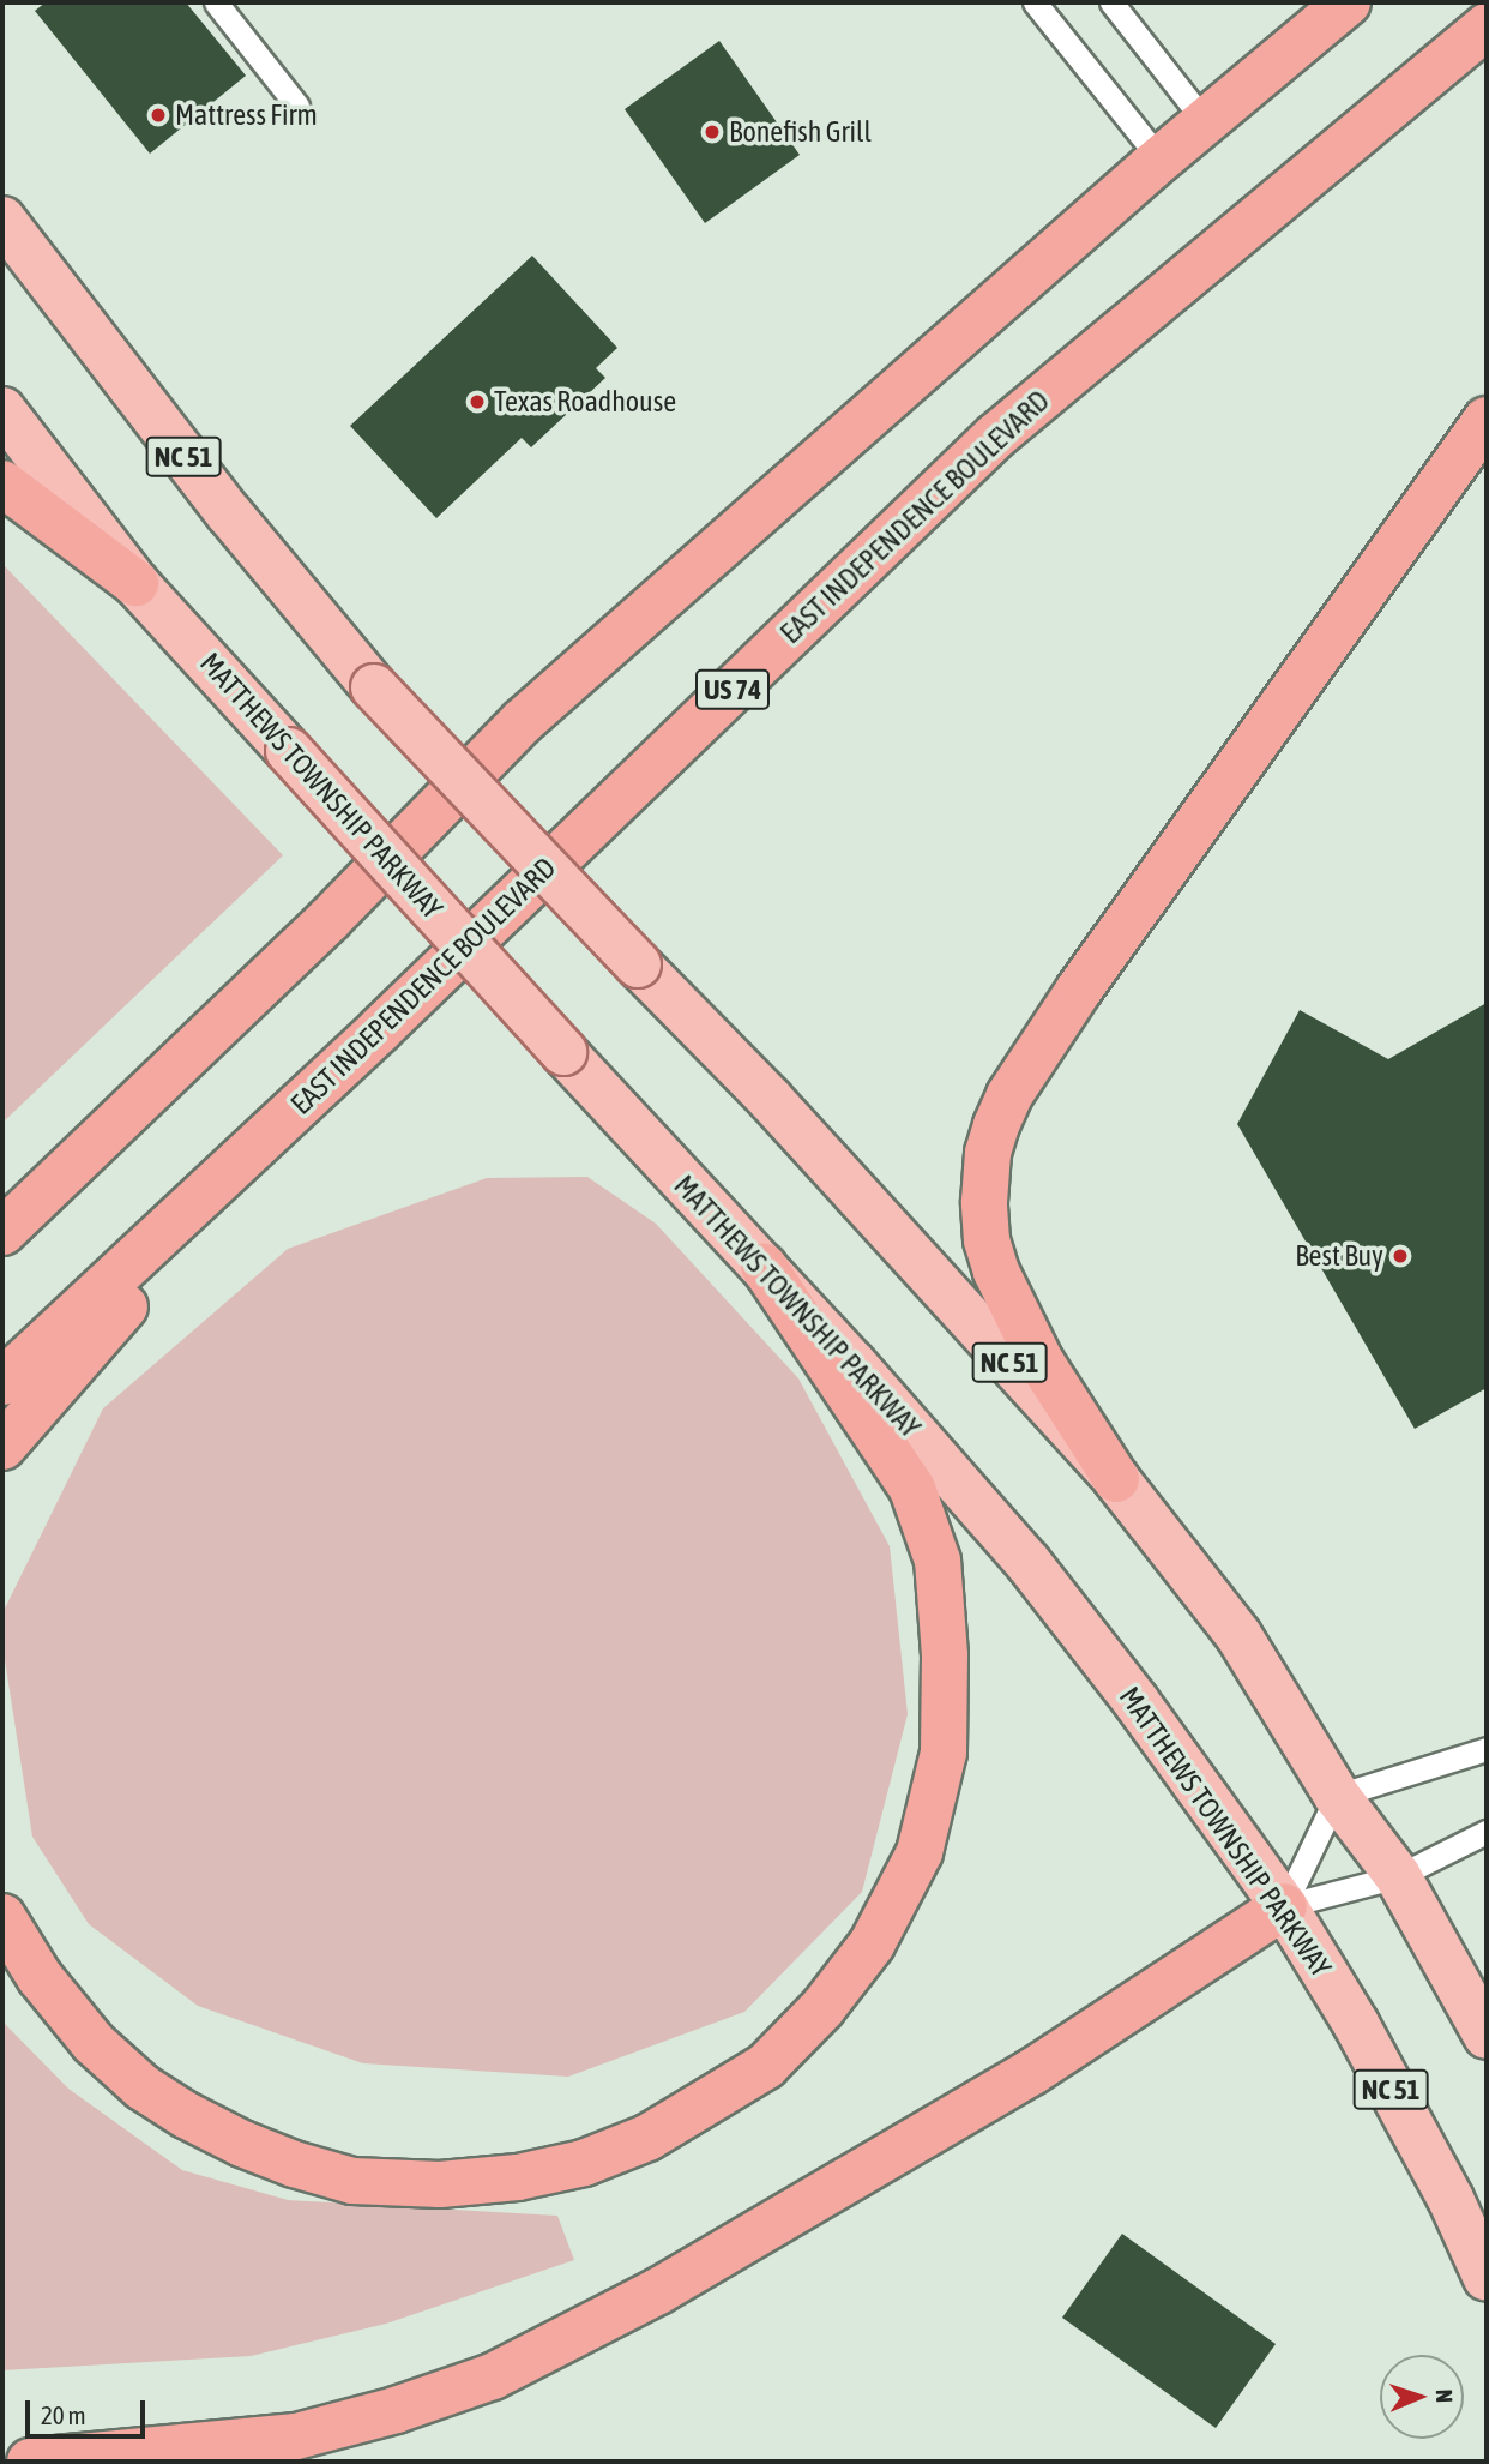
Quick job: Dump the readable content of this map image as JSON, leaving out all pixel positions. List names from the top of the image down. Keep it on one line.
{"streets":{"highway":["EAST INDEPENDENCE BOULEVARD","US 74"],"main road":["NC 51","MATTHEWS TOWNSHIP PARKWAY"]},"places":["Mattress Firm","Bonefish Grill","Texas Roadhouse","Best Buy"],"scale_bar":"20 m","north":"right"}
